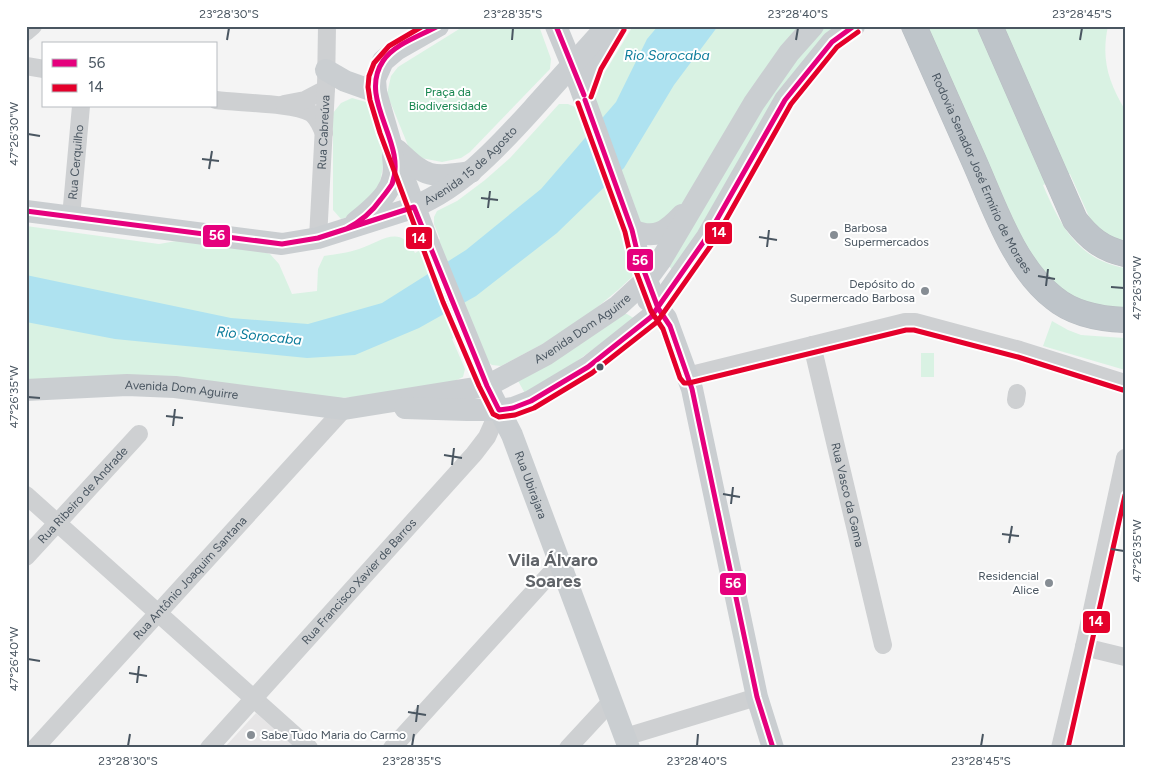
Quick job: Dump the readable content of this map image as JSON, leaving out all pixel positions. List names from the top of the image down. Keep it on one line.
{"streets":{"highway":["Rodovia Senador José Ermírio de Moraes"],"main road":["Avenida 15 de Agosto","Avenida Dom Aguirre","Rua Ubirajara"],"street":["Rua Cabreúva","Rua Cerquilho","Rua Vasco da Gama","Rua Ribeiro de Andrade","Rua Antônio Joaquim Santana","Rua Francisco Xavier de Barros"]},"crossings":[["Rua Cabreúva","Avenida 15 de Agosto"],["Rua Cerquilho","Avenida 15 de Agosto"],["Avenida 15 de Agosto","Rua Ubirajara"],["Avenida Dom Aguirre","Rua Ubirajara"],["Avenida Dom Aguirre","Rua Antônio Joaquim Santana"],["Avenida Dom Aguirre","Rua Francisco Xavier de Barros"],["Rua Ubirajara","Rua Francisco Xavier de Barros"]],"districts":["Vila Álvaro Soares"],"water":["Rio Sorocaba"],"parks":["Praça da Biodiversidade"],"places":["Barbosa Supermercados","Depósito do Supermercado Barbosa","Residencial Alice","Sabe Tudo Maria do Carmo"],"lines":["transit line 56","transit line 14"],"legend":["56","14"],"coordinates":["23°28'30\"S","23°28'35\"S","23°28'40\"S","23°28'45\"S","47°26'30\"W","47°26'35\"W","47°26'40\"W"]}
